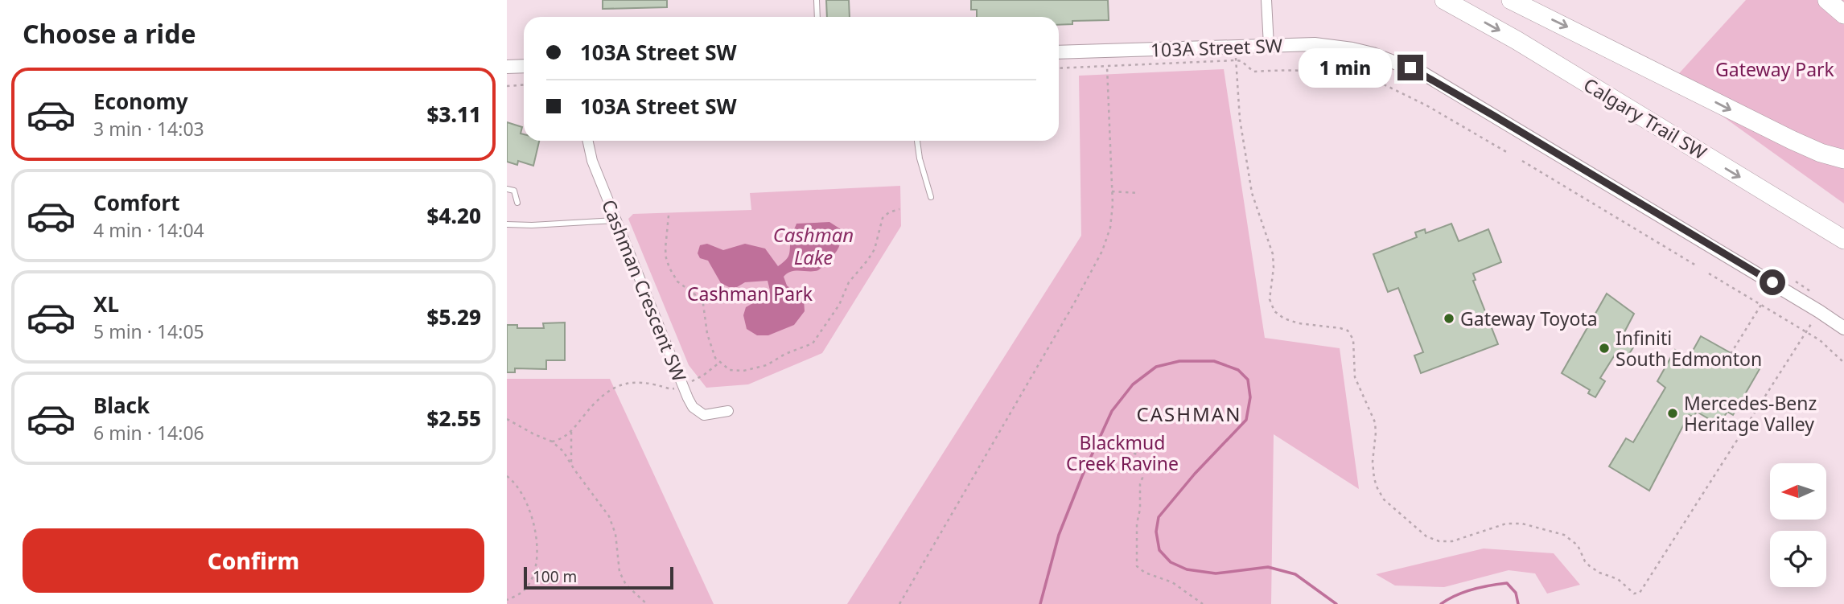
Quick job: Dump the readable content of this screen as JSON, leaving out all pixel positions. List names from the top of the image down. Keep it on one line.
{"streets":{"highway":["Calgary Trail SW"],"street":["103A Street SW","Cashman Crescent SW"]},"districts":["CASHMAN"],"water":["Cashman Lake"],"parks":["Gateway Park","Cashman Park","Blackmud Creek Ravine"],"places":["Gateway Toyota","Infiniti South Edmonton","Mercedes-Benz Heritage Valley"],"scale_bar":"100 m","north":"left","page":{"heading":"Choose a ride","banner":["103A Street SW","103A Street SW"],"bubble":"1 min","list":[{"name":"Economy","note":"3 min · 14:03","value":"$3.11"},{"name":"Comfort","note":"4 min · 14:04","value":"$4.20"},{"name":"XL","note":"5 min · 14:05","value":"$5.29"},{"name":"Black","note":"6 min · 14:06","value":"$2.55"}],"buttons":"Confirm","scale":"100 m"}}
